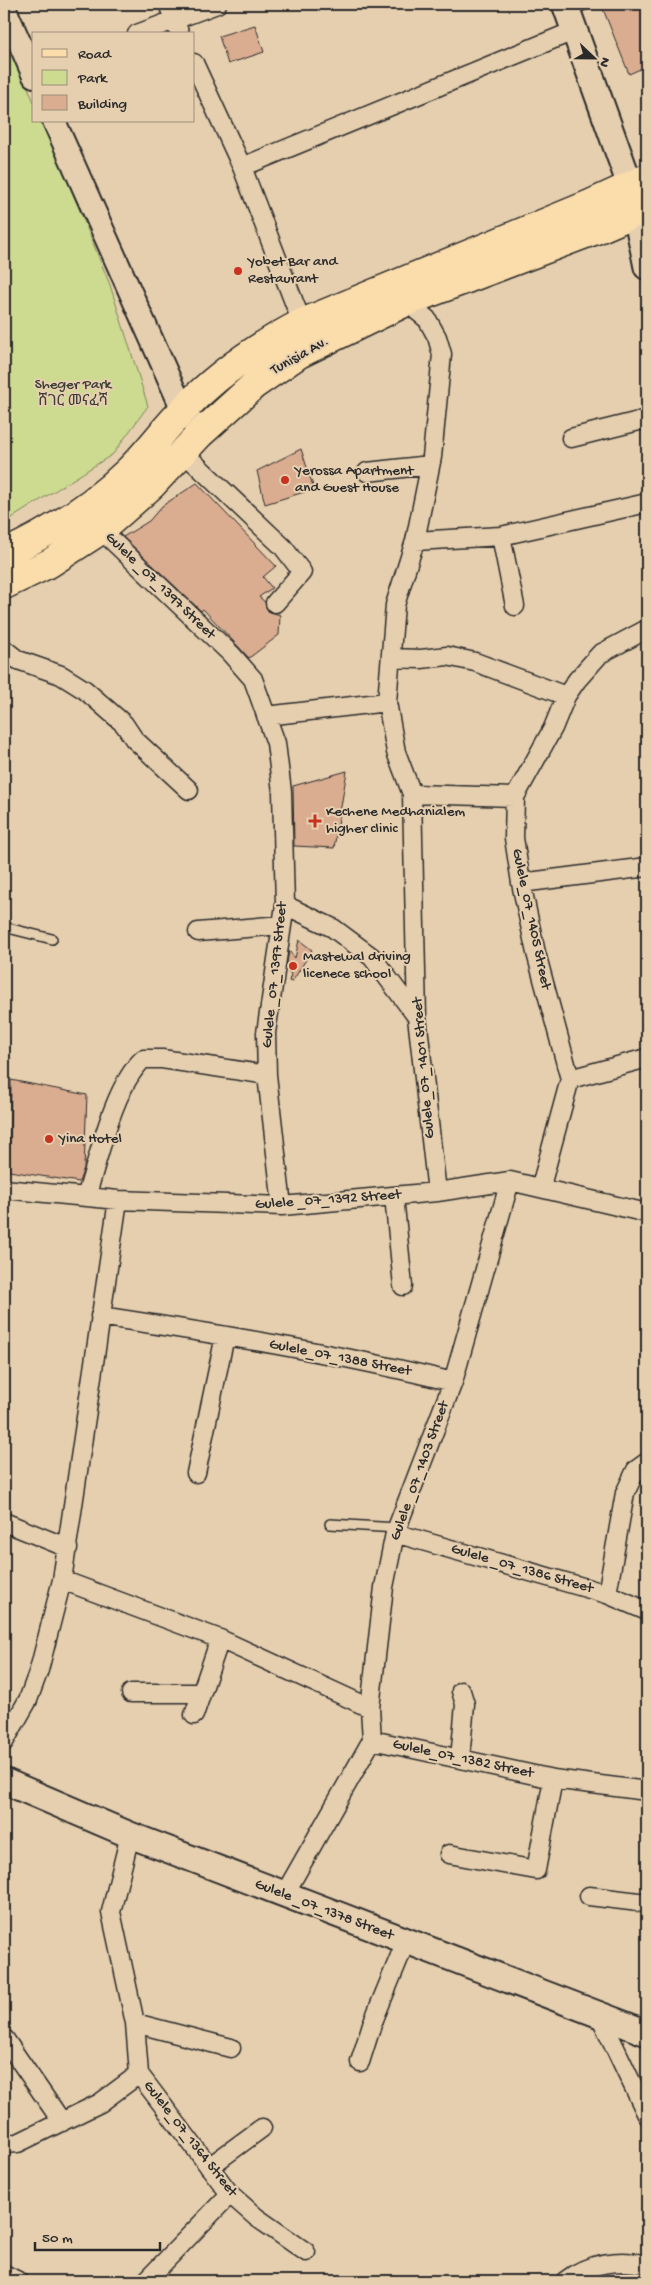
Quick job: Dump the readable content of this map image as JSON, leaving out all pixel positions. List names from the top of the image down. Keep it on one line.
{"streets":{"main road":["Tunisia Av.","Gulele _07_1378 Street"],"street":["Gulele _07_1397 Street","Gulele_07_1405 Street","Gulele_07_1401 Street","Gulele _07_1392 Street","Gulele_07_1388 Street","Gulele _07_1403 Street","Gulele _07_1386 Street","Gulele_07_1382 Street","Gulele_07_1364 Street"]},"crossings":[["Tunisia Av.","Gulele _07_1397 Street"],["Tunisia Av.","Gulele_07_1401 Street"],["Gulele _07_1397 Street","Gulele _07_1392 Street"],["Gulele_07_1401 Street","Gulele _07_1392 Street"],["Gulele _07_1392 Street","Gulele _07_1403 Street"],["Gulele_07_1388 Street","Gulele _07_1403 Street"],["Gulele _07_1403 Street","Gulele _07_1386 Street"],["Gulele _07_1403 Street","Gulele_07_1382 Street"],["Gulele _07_1378 Street","Gulele_07_1364 Street"]],"parks":["Sheger Park ሸገር መናፈሻ"],"places":{"other":["Yobet Bar and Restaurant","Yerossa Apartment and Guest House","Mastewal driving licenece school","Yina Hotel"],"health":["Kechene Medhanialem higher clinic"]},"legend":["Road","Park","Building"],"scale_bar":"50 m","north":"right"}
